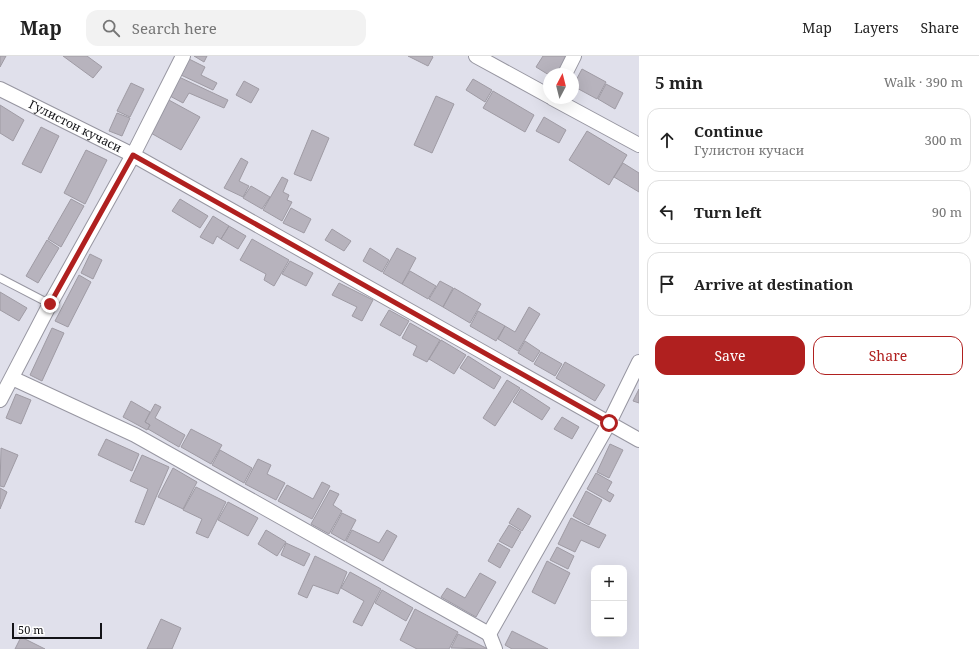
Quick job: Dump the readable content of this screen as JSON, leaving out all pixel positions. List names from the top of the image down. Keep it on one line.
{"streets":{"street":["Гулистон кучаси"]},"scale_bar":"50 m","north":"top","page":{"header":"Map","search":"Search here","nav":["Map","Layers","Share"],"heading":["5 min","Walk · 390 m"],"list":[["Continue","Гулистон кучаси","300 m"],["Turn left","90 m"],"Arrive at destination"],"buttons":["Save","Share"],"map_buttons":["+","−"],"scale":"50 m"}}
